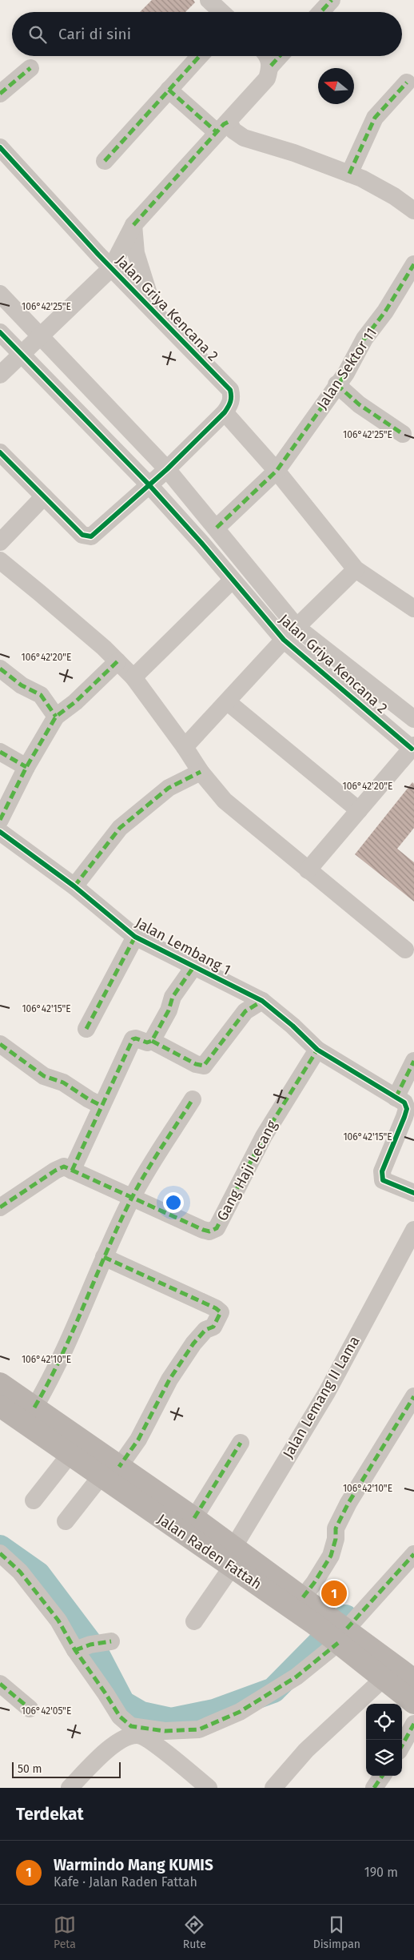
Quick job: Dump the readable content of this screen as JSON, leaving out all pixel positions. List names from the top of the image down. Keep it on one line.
{"streets":{"main road":["Jalan Raden Fattah"],"street":["Jalan Griya Kencana 2","Jalan Sektor 11","Jalan Lembang 1","Gang Haji Lecang","Jalan Lemang II Lama"]},"crossings":[["Jalan Lembang 1","Gang Haji Lecang"],["Jalan Lemang II Lama","Jalan Raden Fattah"]],"scale_bar":"50 m","north":"left","page":{"search":"Cari di sini","pins":"1","scale":"50 m","heading":"Terdekat","list":[{"mark":"1","name":"Warmindo Mang KUMIS","note":"Kafe · Jalan Raden Fattah","value":"190 m"}],"nav":["Peta","Rute","Disimpan"]},"coordinates":["106°42'25\"E","106°42'20\"E","106°42'15\"E","106°42'10\"E","106°42'05\"E"]}
